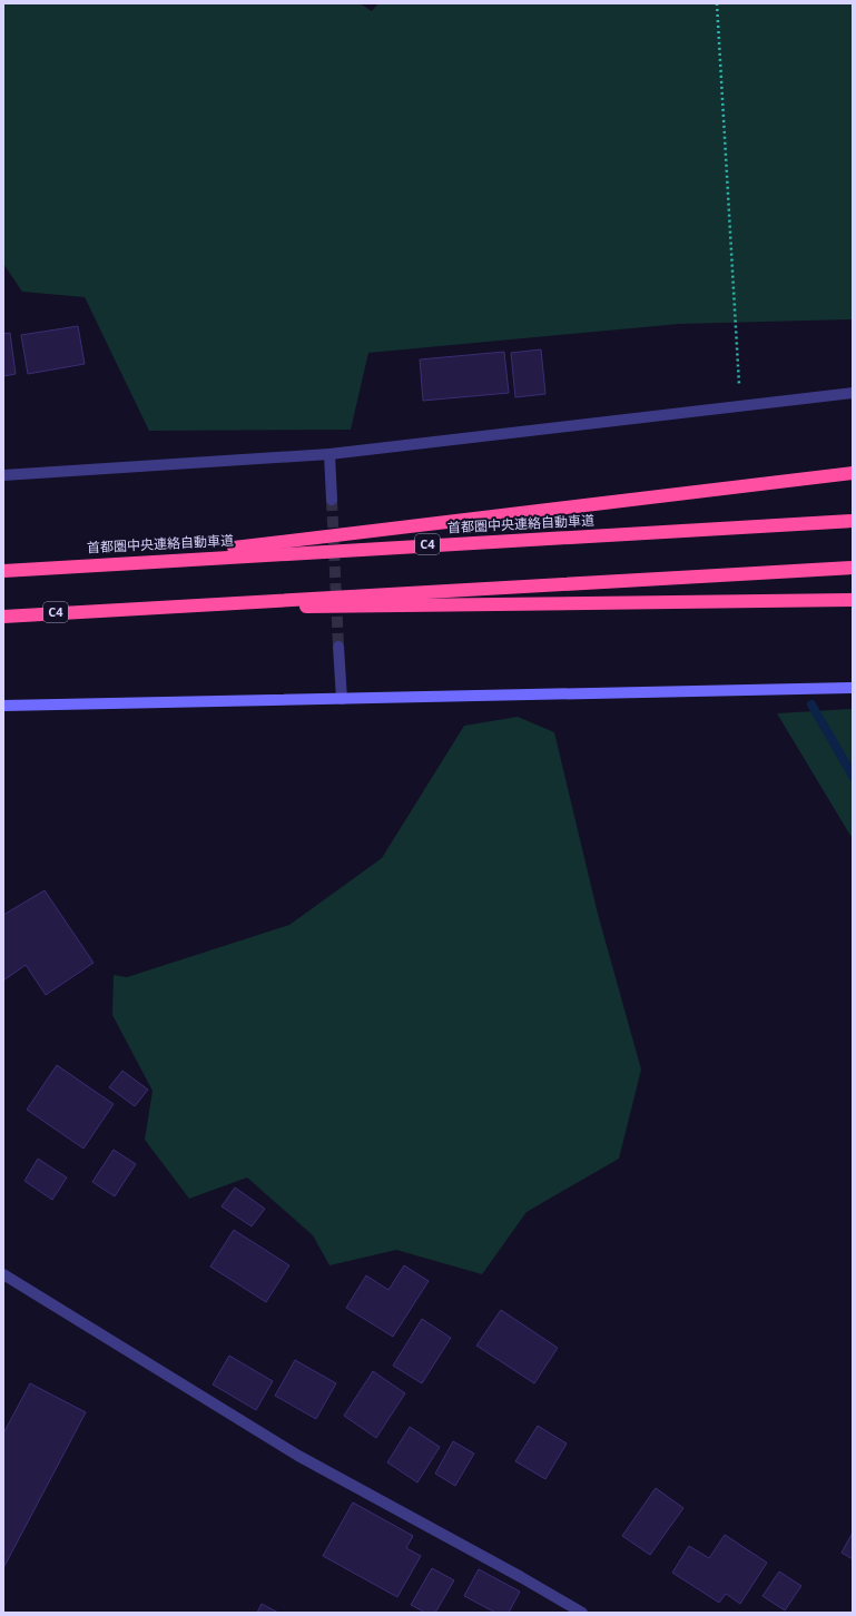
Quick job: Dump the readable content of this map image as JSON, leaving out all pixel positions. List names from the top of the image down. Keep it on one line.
{"streets":{"highway":["首都圏中央連絡自動車道","C4"]}}
